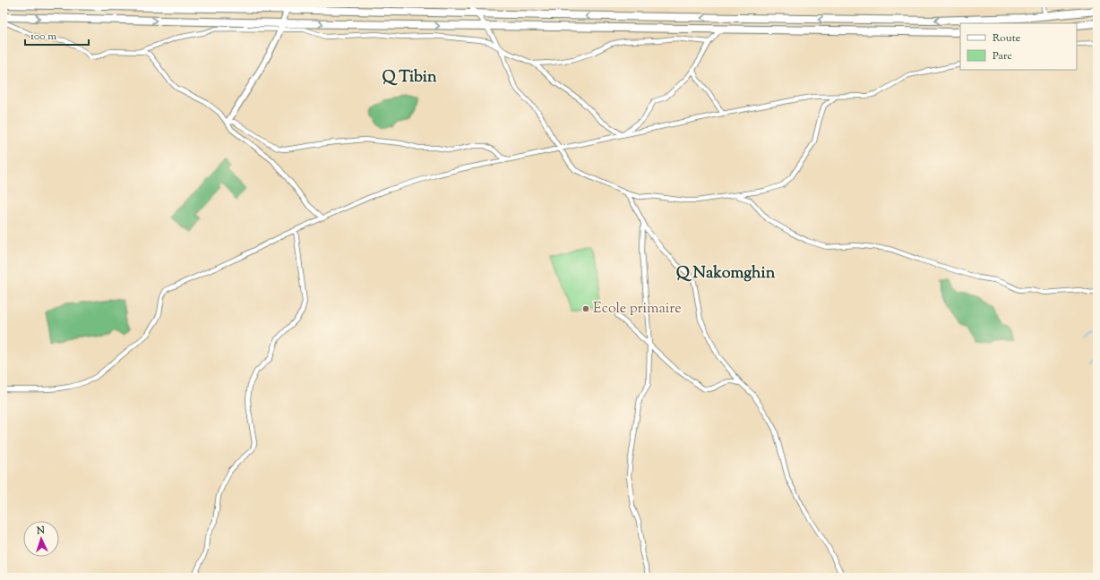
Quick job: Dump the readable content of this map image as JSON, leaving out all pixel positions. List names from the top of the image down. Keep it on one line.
{"districts":["Q Tibin","Q Nakomghin"],"places":["Ecole primaire"],"legend":["Route","Parc"],"scale_bar":"100 m","north":"top"}
